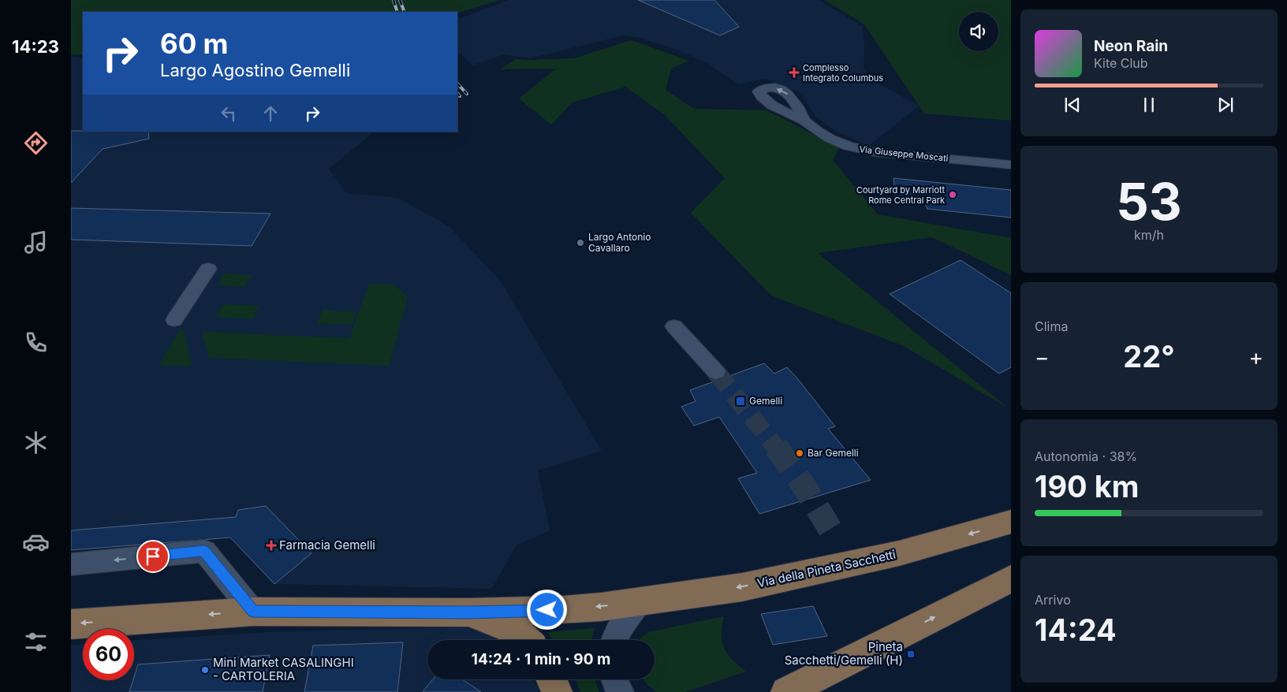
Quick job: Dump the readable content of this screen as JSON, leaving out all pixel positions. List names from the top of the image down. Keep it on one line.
{"streets":{"main road":["Via della Pineta Sacchetti"],"street":["Via Giuseppe Moscati"]},"places":{"health":["Complesso Integrato Columbus","Farmacia Gemelli"],"other":["Courtyard by Marriott Rome Central Park","Largo Antonio Cavallaro","Bar Gemelli","Mini Market CASALINGHI - CARTOLERIA"],"transit":["Gemelli","Pineta Sacchetti/Gemelli (H)"]},"page":{"tabs":"14:23","turn":["60 m","Largo Agostino Gemelli"],"song":["Neon Rain","Kite Club"],"tile":[["53","km/h"],"Clima",["Autonomia · 38%","190 km"],["Arrivo","14:24"]],"heat":["−","22°","+"],"limit":"60","trip":"14:24 · 1 min · 90 m"}}
